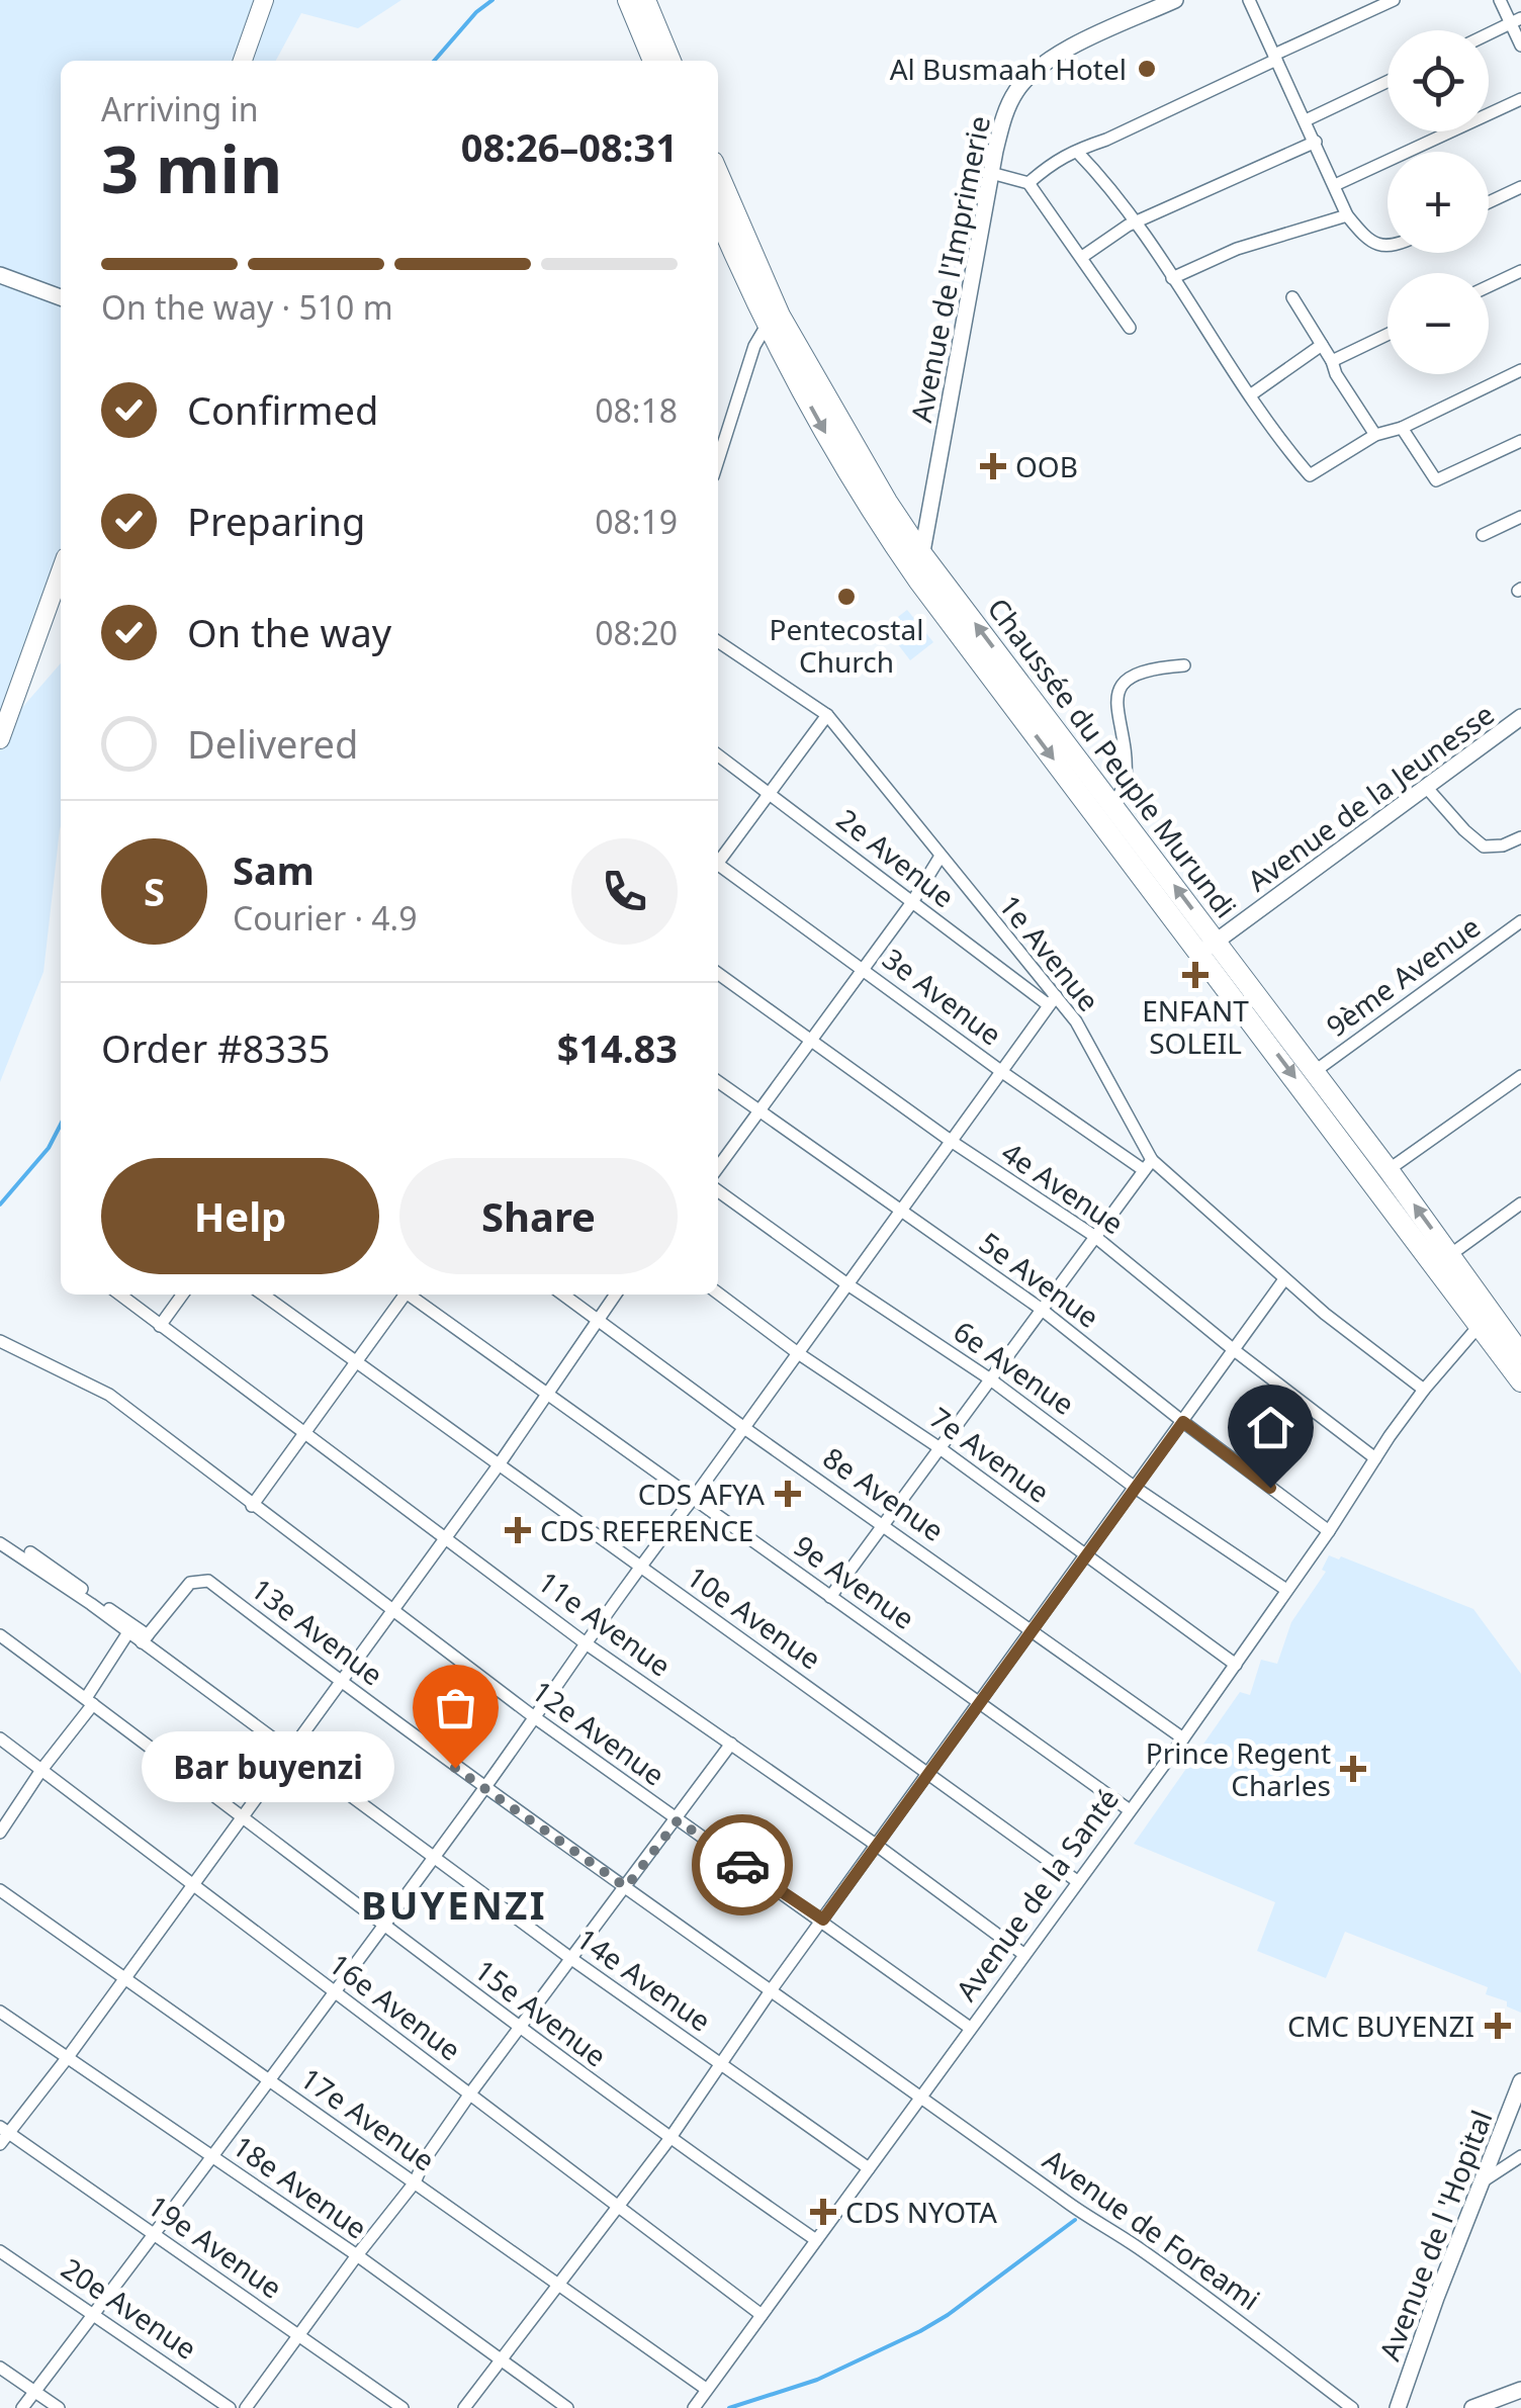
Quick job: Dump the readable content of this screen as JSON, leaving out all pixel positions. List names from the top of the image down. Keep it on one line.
{"streets":{"highway":["Chaussée du Peuple Murundi"],"street":["Avenue de l'Imprimerie","Avenue de la Jeunesse","2e Avenue","1e Avenue","9ème Avenue","3e Avenue","4e Avenue","5e Avenue","6e Avenue","7e Avenue","8e Avenue","9e Avenue","10e Avenue","11e Avenue","13e Avenue","12e Avenue","Avenue de la Santé","14e Avenue","16e Avenue","15e Avenue","17e Avenue","18e Avenue","Avenue de Foreami","Avenue de l 'Hopital","19e Avenue","20e Avenue"]},"crossings":[["Avenue de l'Imprimerie","Chaussée du Peuple Murundi"],["Chaussée du Peuple Murundi","Avenue de la Jeunesse"],["Chaussée du Peuple Murundi","9ème Avenue"],["Chaussée du Peuple Murundi","Avenue de la Santé"],["2e Avenue","1e Avenue"],["1e Avenue","3e Avenue"],["1e Avenue","Avenue de la Santé"],["4e Avenue","Avenue de la Santé"],["5e Avenue","Avenue de la Santé"],["6e Avenue","Avenue de la Santé"],["7e Avenue","Avenue de la Santé"],["8e Avenue","Avenue de la Santé"],["9e Avenue","Avenue de la Santé"],["10e Avenue","Avenue de la Santé"],["11e Avenue","Avenue de la Santé"],["13e Avenue","Avenue de la Santé"],["13e Avenue","14e Avenue"],["13e Avenue","Avenue de Foreami"],["12e Avenue","Avenue de la Santé"],["Avenue de la Santé","14e Avenue"],["Avenue de la Santé","16e Avenue"],["Avenue de la Santé","15e Avenue"],["Avenue de la Santé","17e Avenue"],["Avenue de la Santé","Avenue de Foreami"]],"districts":["BUYENZI"],"places":{"other":["Al Busmaah Hotel","Pentecostal Church","Bar buyenzi"],"health":["OOB","ENFANT SOLEIL","CDS AFYA","CDS REFERENCE","Prince Regent Charles","CMC BUYENZI","CDS NYOTA"]},"page":{"map_buttons":["+","−"],"heading":["3 min","Arriving in","08:26–08:31"],"panel":["Sam","Courier · 4.9","Order #8335","$14.83"],"bar":"On the way · 510 m","list":[["Confirmed","08:18"],["Preparing","08:19"],["On the way","08:20"],"Delivered"],"round":"S","buttons":["Help","Share"],"bubble":"Bar buyenzi"}}
